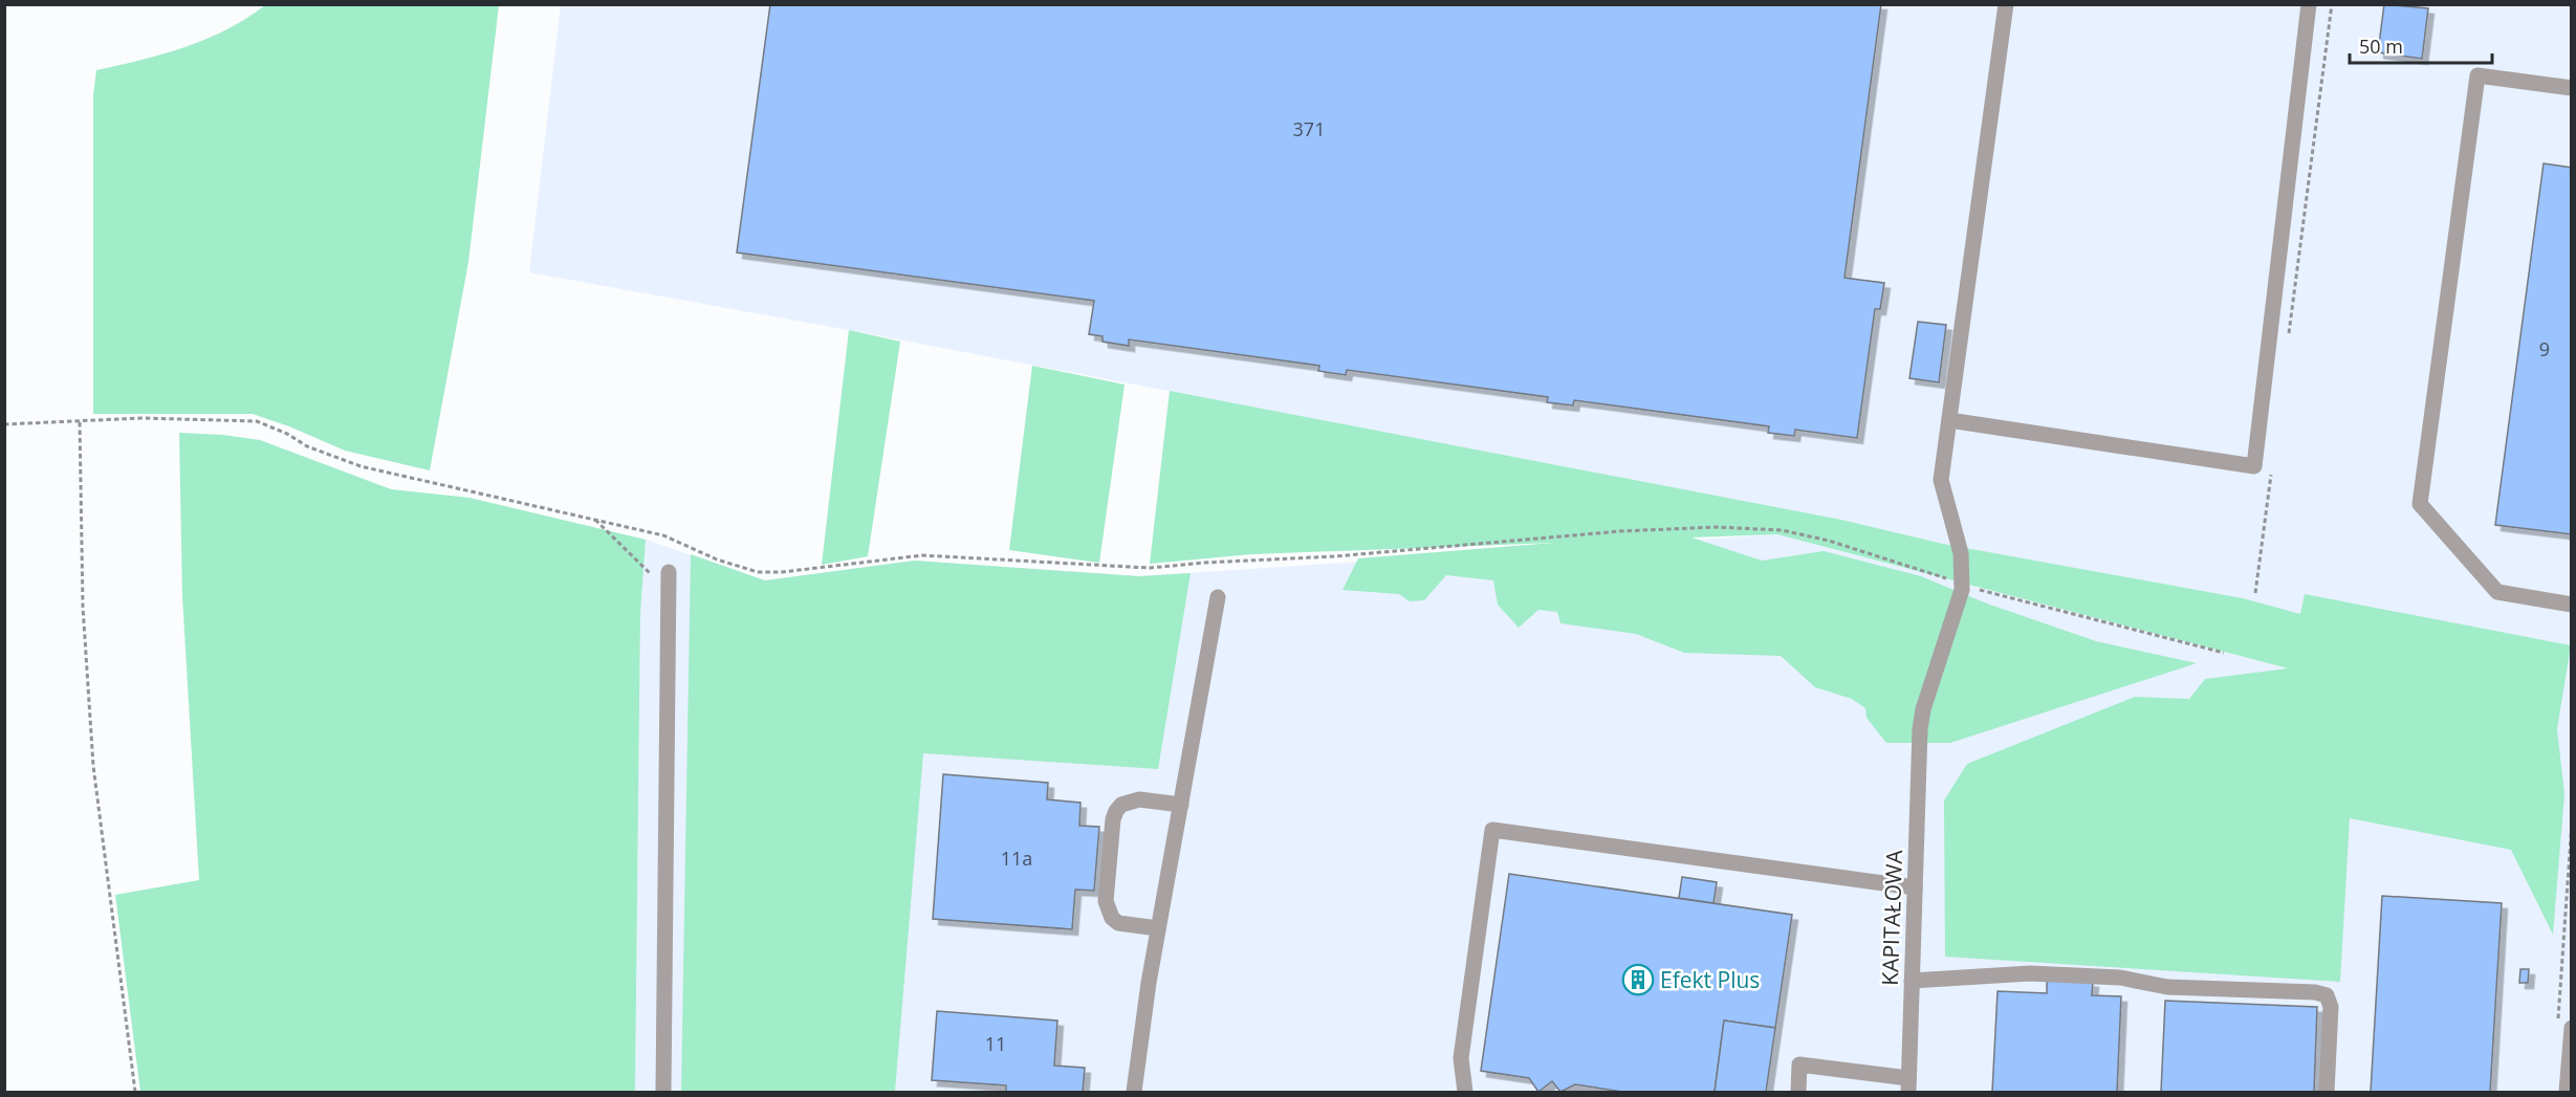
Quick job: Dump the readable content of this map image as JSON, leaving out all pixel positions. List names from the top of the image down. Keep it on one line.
{"streets":{"street":["KAPITAŁOWA"]},"places":{"building":["Efekt Plus"]},"house_numbers":["371","9","11a","11"],"scale_bar":"50 m"}
